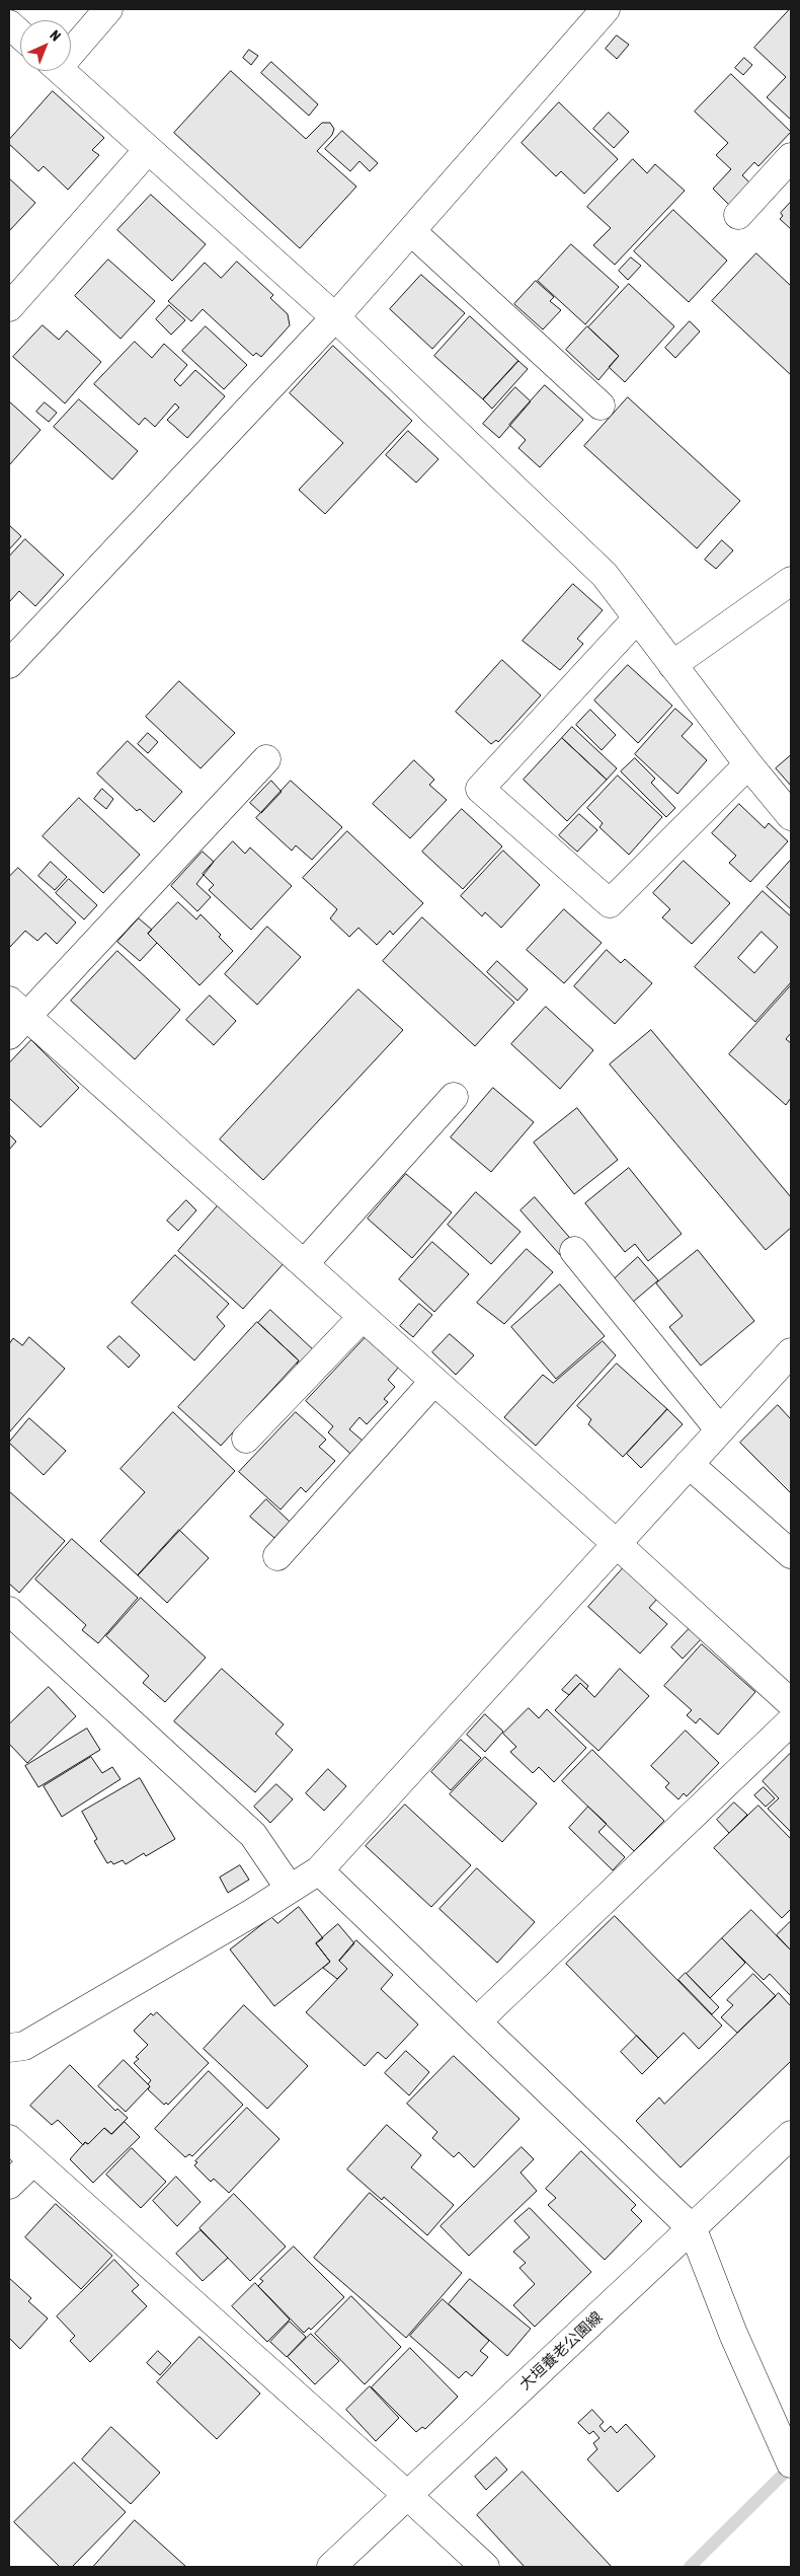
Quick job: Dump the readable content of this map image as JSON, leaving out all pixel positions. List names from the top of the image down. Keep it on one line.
{"streets":{"street":["大垣養老公園線"]},"north":"top right"}
